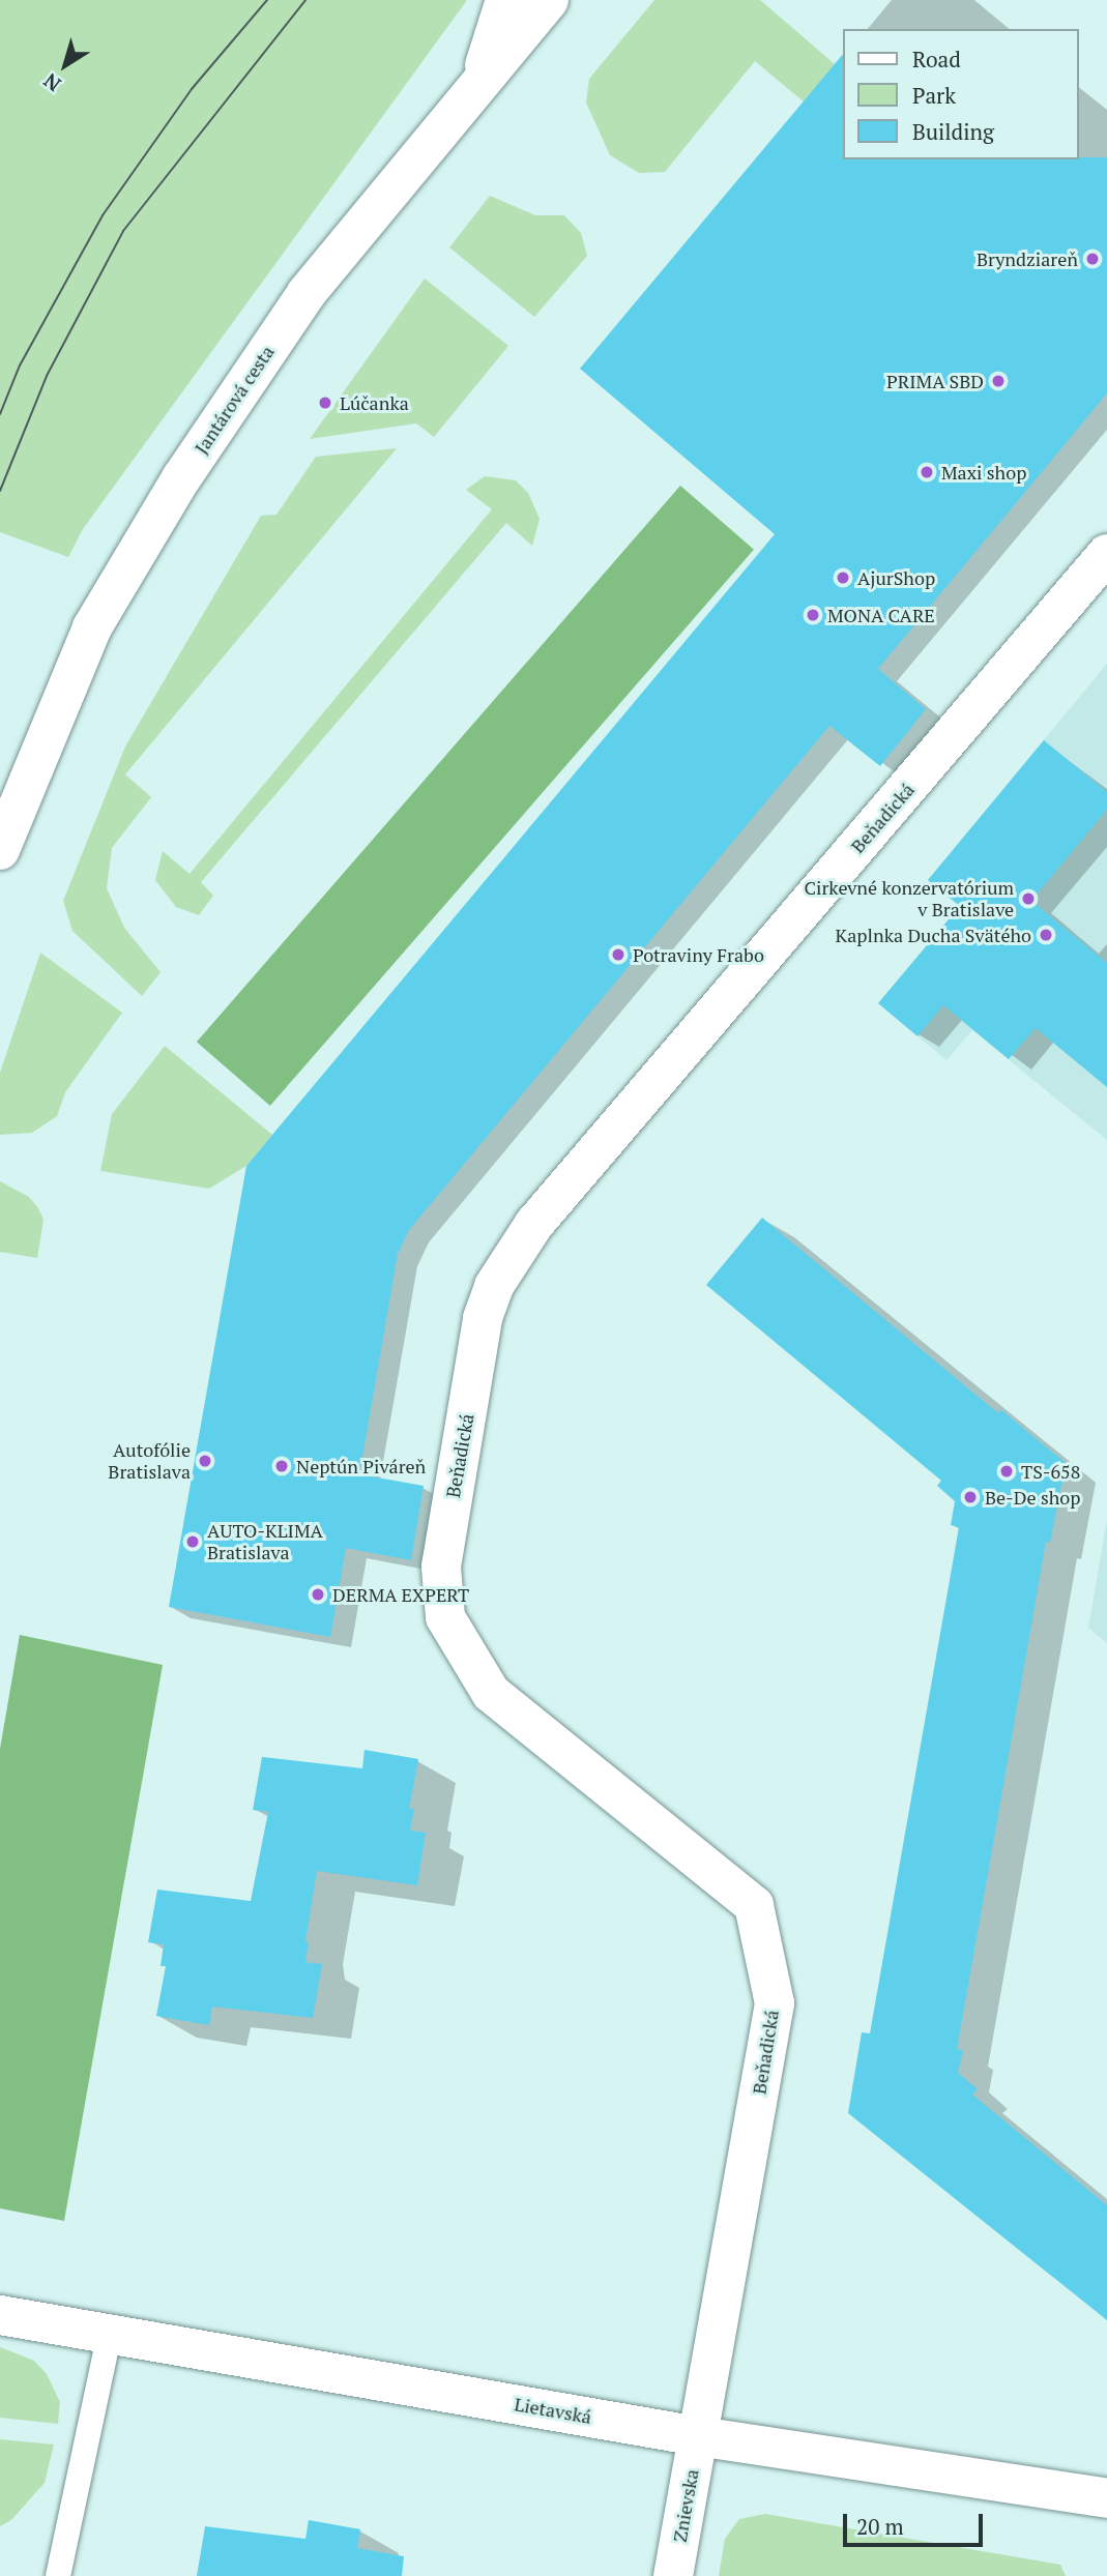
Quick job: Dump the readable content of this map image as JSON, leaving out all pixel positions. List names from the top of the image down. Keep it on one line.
{"streets":{"street":["Jantárová cesta","Beňadická","Lietavská","Znievska"]},"crossings":[["Beňadická","Lietavská"],["Beňadická","Znievska"],["Lietavská","Znievska"]],"places":["Bryndziareň","PRIMA SBD","Lúčanka","Maxi shop","AjurShop","MONA CARE","Cirkevné konzervatórium v Bratislave","Kaplnka Ducha Svätého","Potraviny Frabo","Autofólie Bratislava","Neptún Piváreň","TS-658","Be-De shop","AUTO-KLIMA Bratislava","DERMA EXPERT"],"legend":["Road","Park","Building"],"scale_bar":"20 m","north":"bottom left"}
